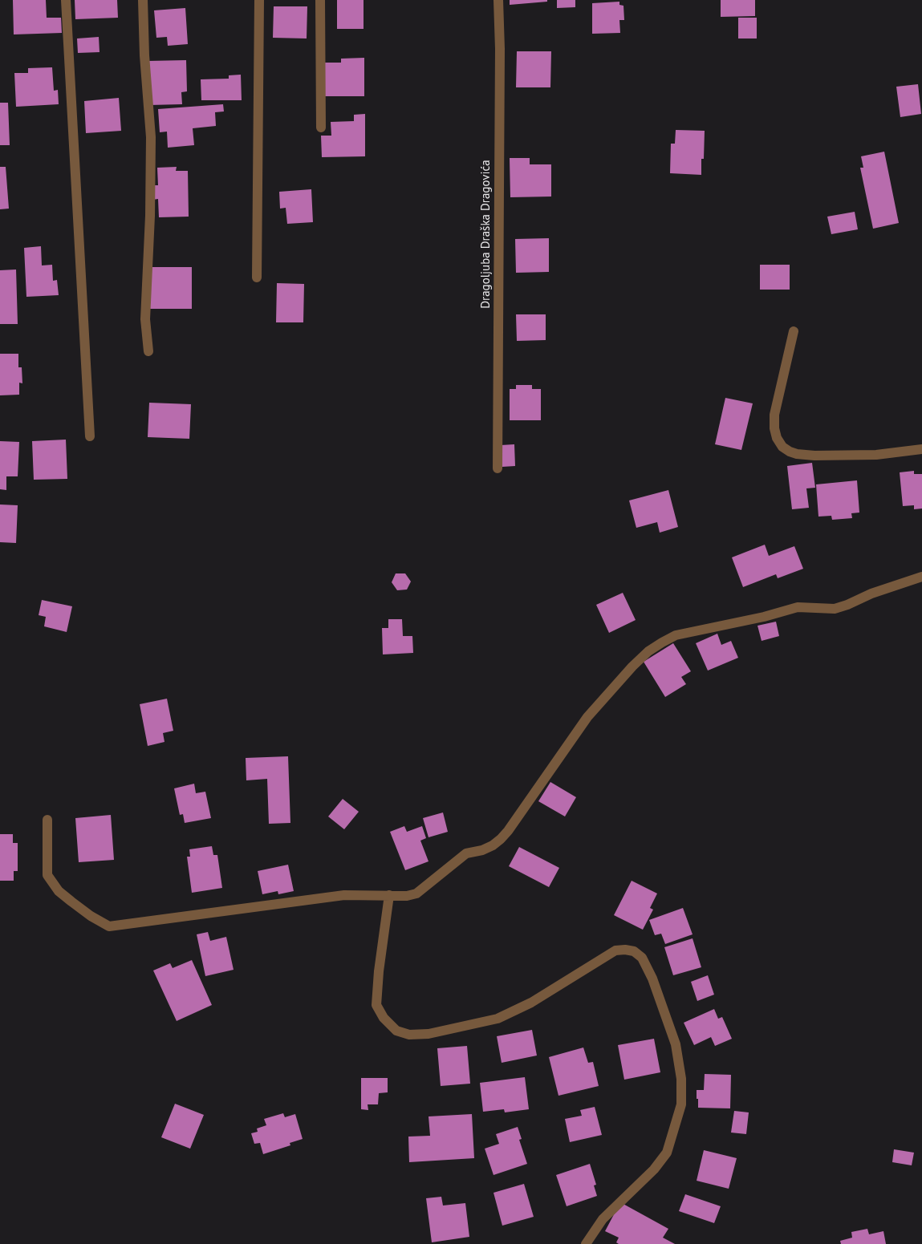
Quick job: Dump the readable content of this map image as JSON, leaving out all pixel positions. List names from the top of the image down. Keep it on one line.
{"streets":{"street":["Dragoljuba Draška Dragovića"]}}
